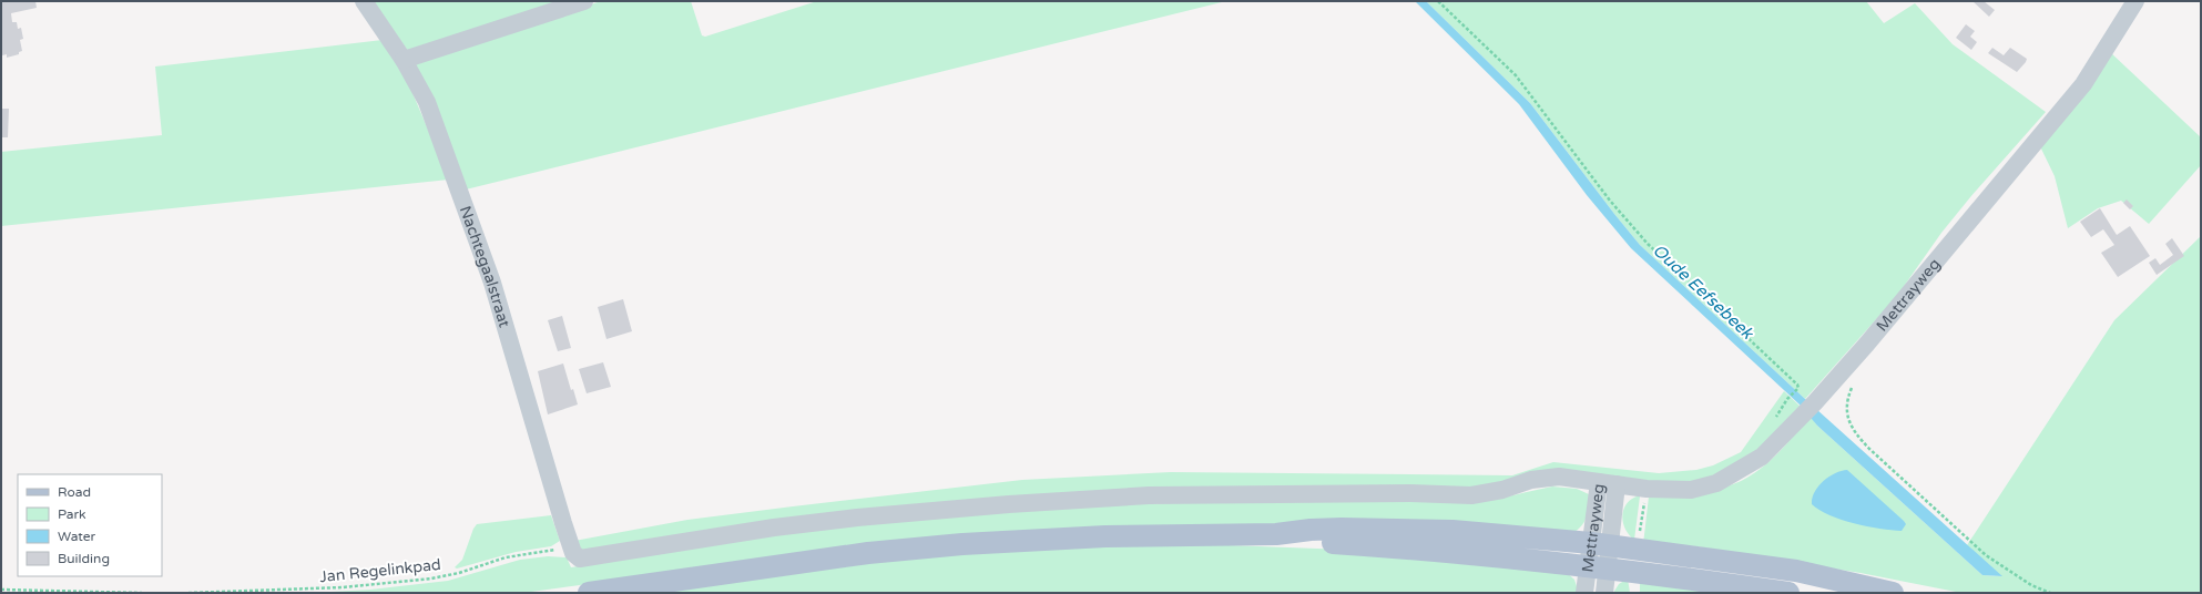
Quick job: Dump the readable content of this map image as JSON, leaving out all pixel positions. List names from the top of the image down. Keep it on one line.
{"streets":{"street":["Nachtegaalstraat","Mettrayweg"],"path":["Jan Regelinkpad"]},"crossings":[["Nachtegaalstraat","Jan Regelinkpad"]],"water":["Oude Eefsebeek"],"legend":["Road","Park","Water","Building"]}
